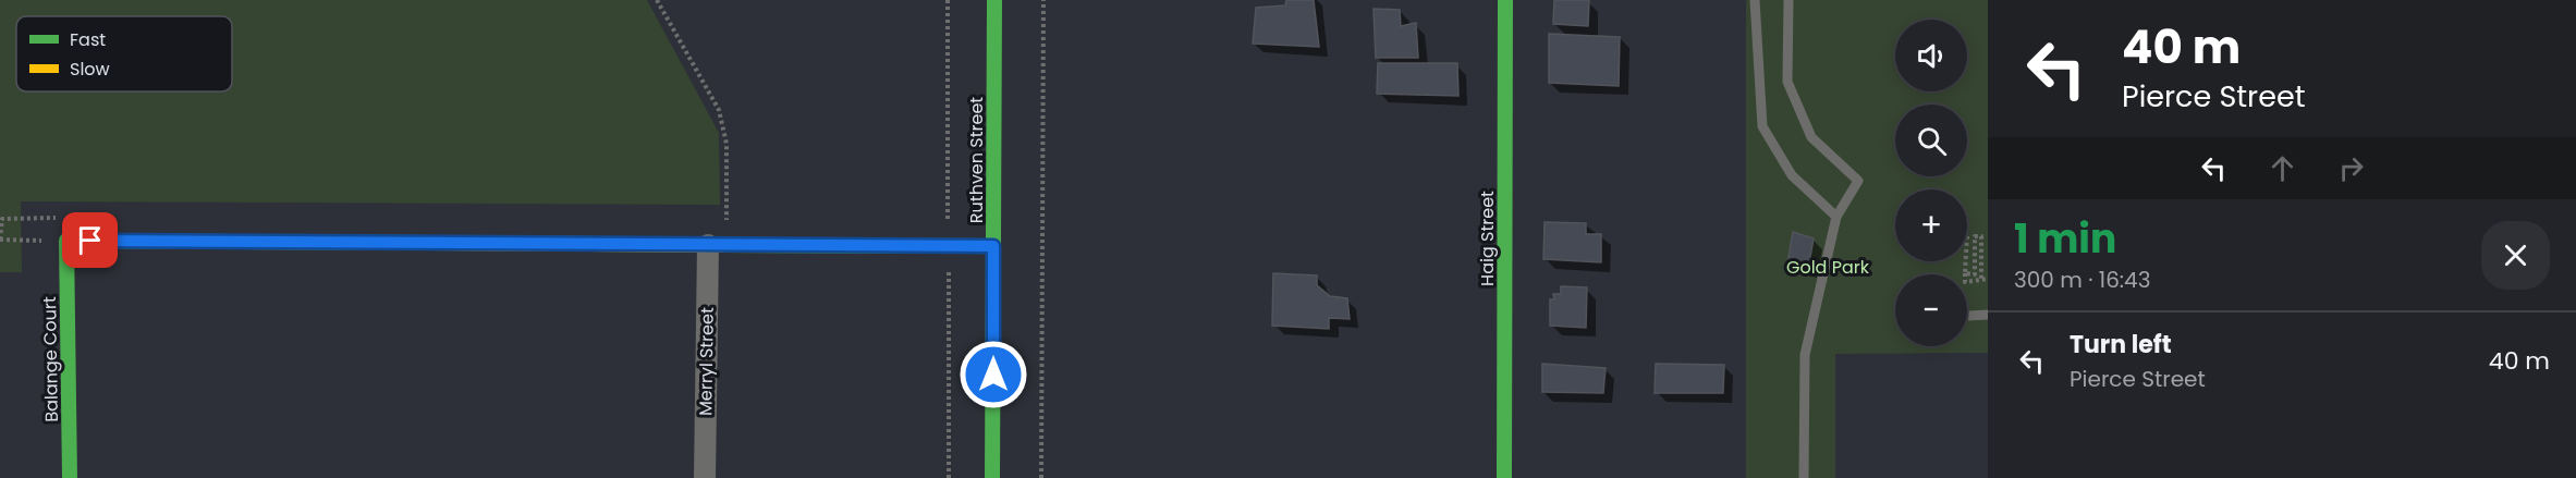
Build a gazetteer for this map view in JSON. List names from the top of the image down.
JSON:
{
  "streets": {
    "main road": ["Ruthven Street", "Haig Street", "Balange Court"],
    "street": ["Merryl Street"]
  },
  "parks": ["Gold Park"],
  "legend": ["Fast", "Slow"],
  "page": {
    "turn": ["40 m", "Pierce Street"],
    "map_buttons": ["+", "−"],
    "heading": ["1 min", "300 m · 16:43"],
    "list": [
      {
        "name": "Turn left",
        "note": "Pierce Street",
        "value": "40 m"
      }
    ]
  }
}
